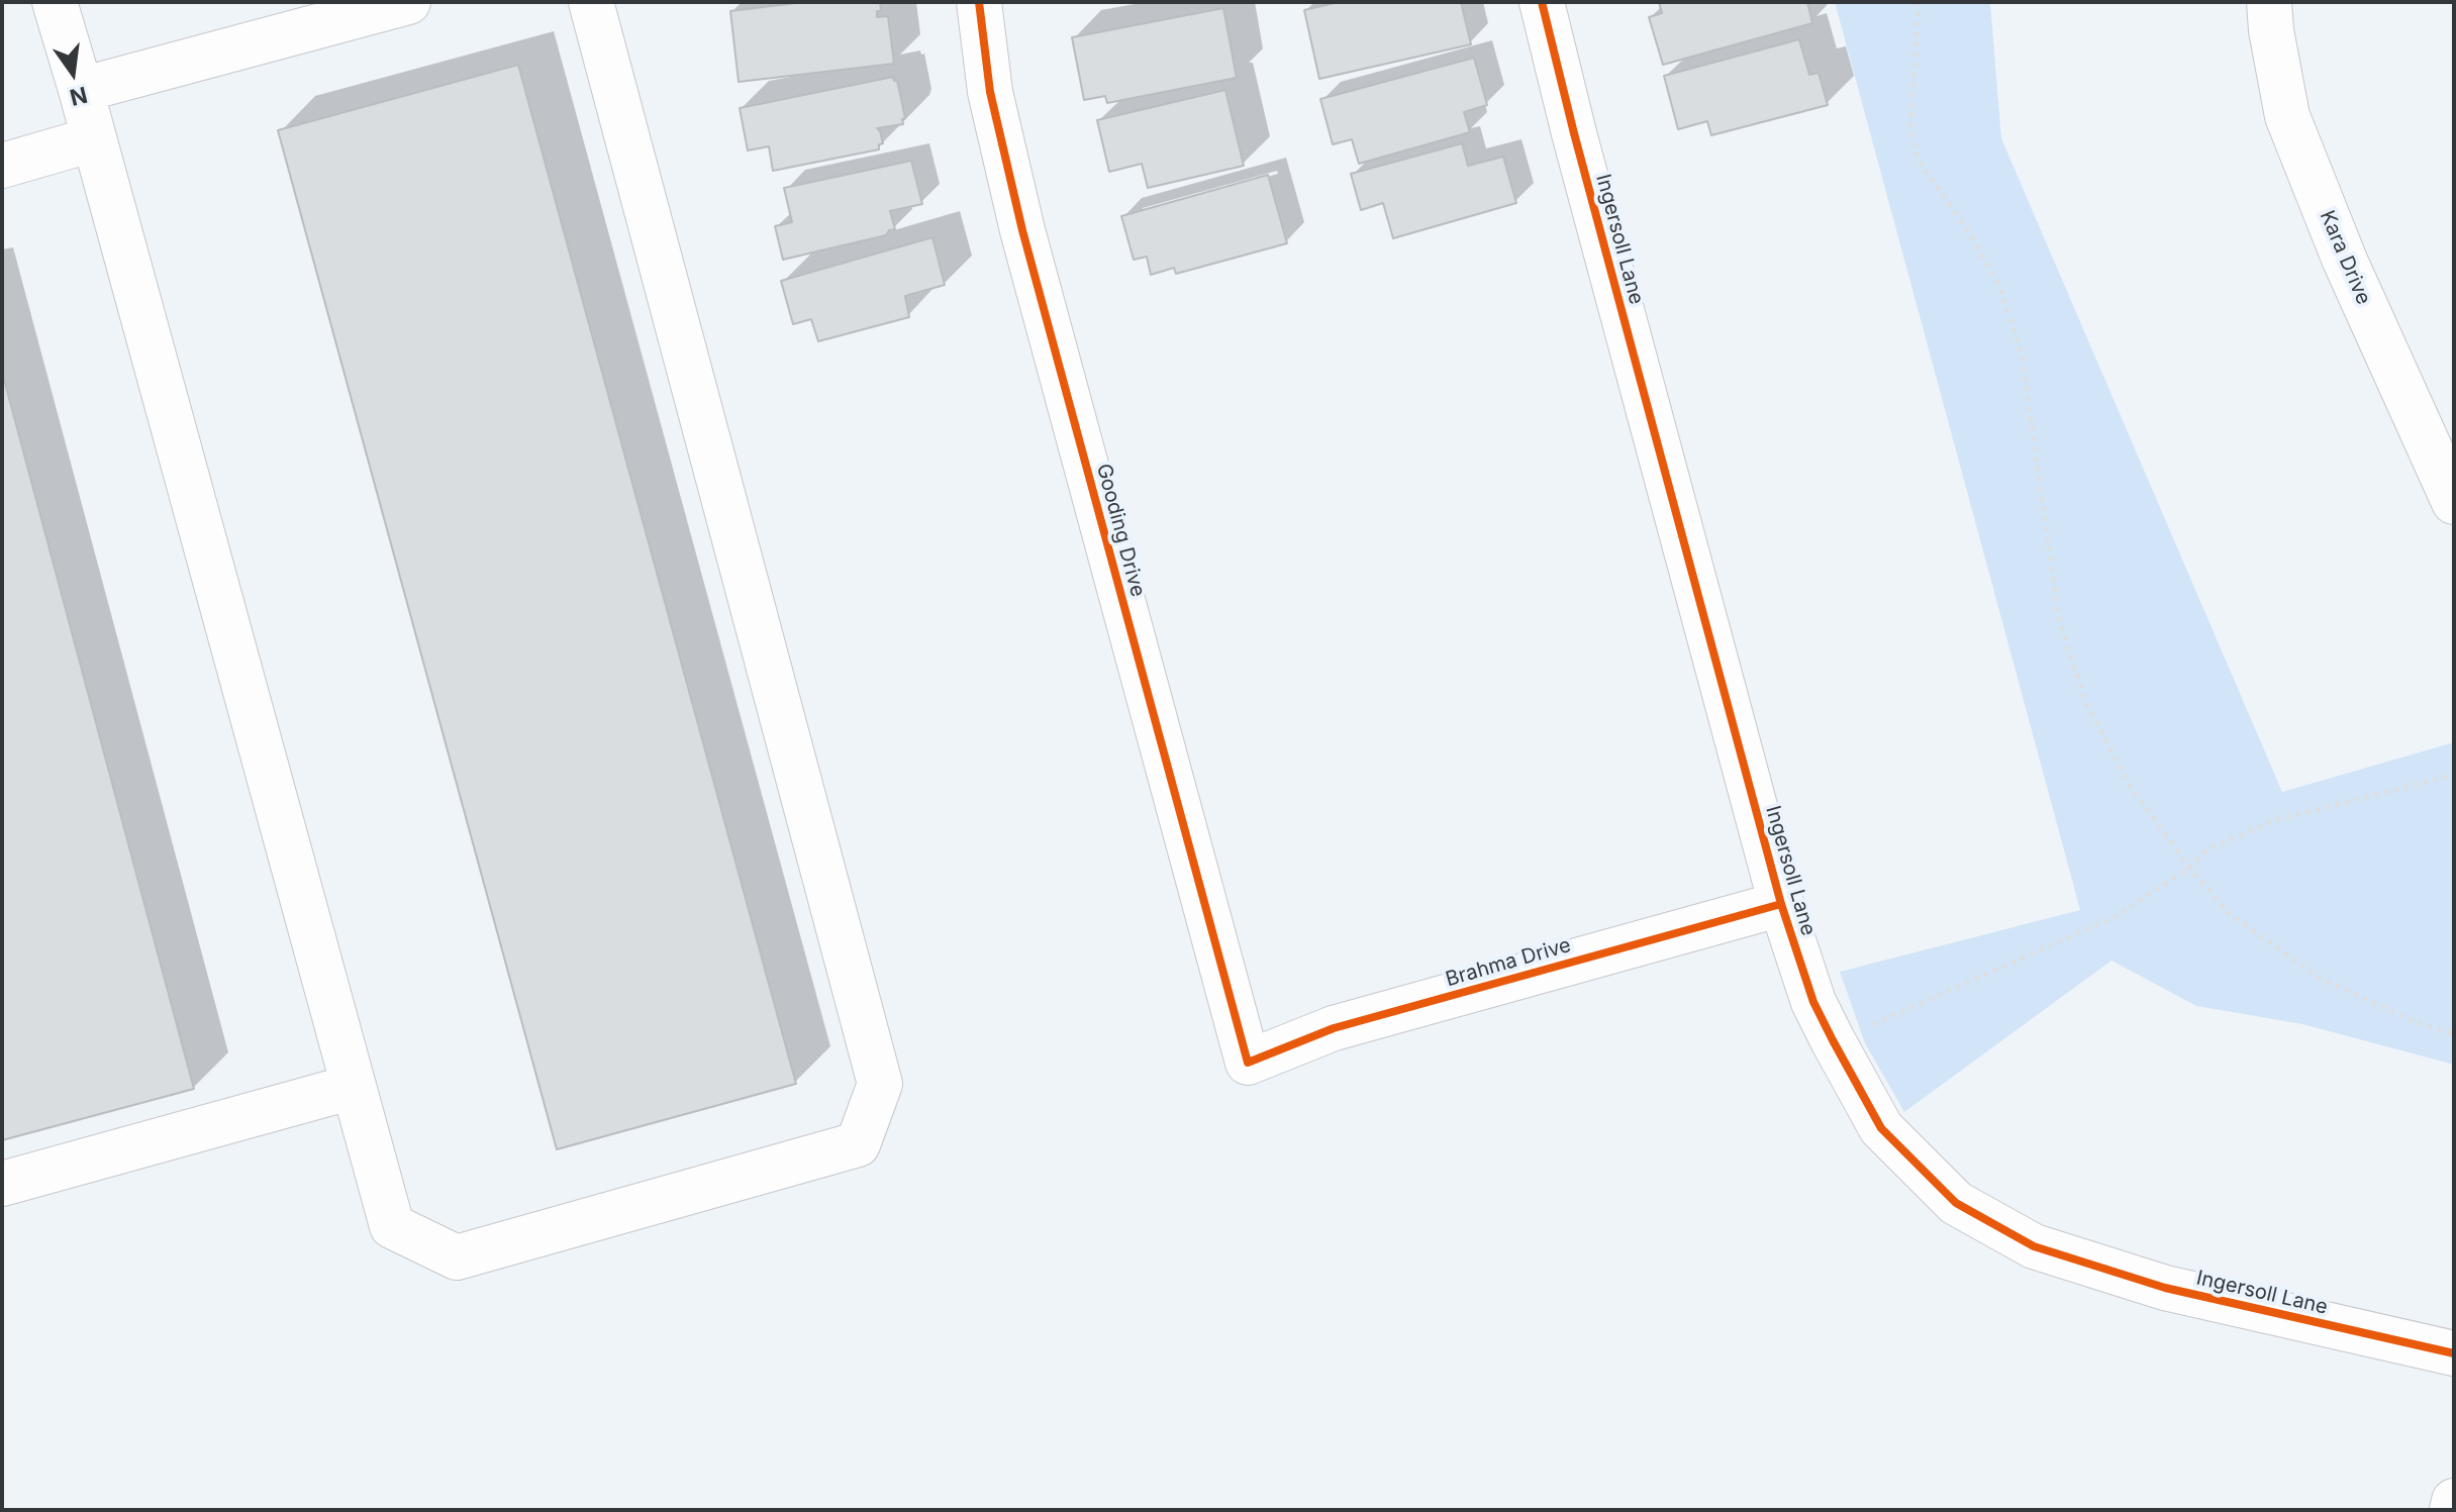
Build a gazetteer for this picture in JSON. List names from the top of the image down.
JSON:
{
  "streets": {
    "street": [
      "Ingersoll Lane",
      "Kara Drive",
      "Gooding Drive",
      "Brahma Drive"
    ]
  },
  "crossings": [
    ["Ingersoll Lane", "Brahma Drive"],
    ["Gooding Drive", "Brahma Drive"]
  ],
  "north": "bottom"
}
